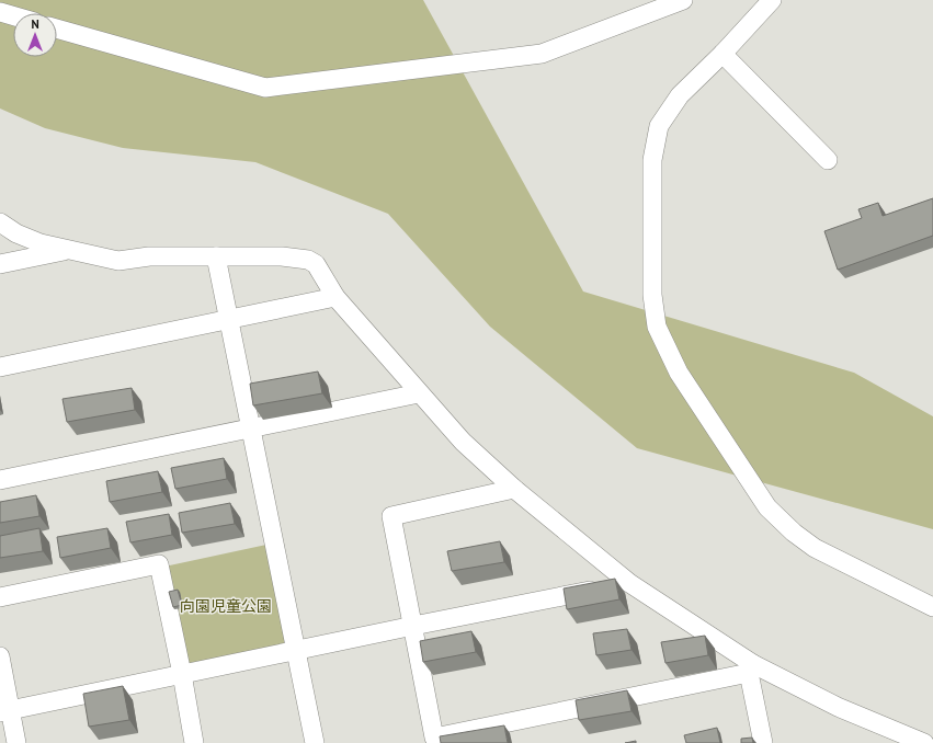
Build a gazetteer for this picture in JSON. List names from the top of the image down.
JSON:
{
  "parks": ["向園児童公園"],
  "north": "top"
}
